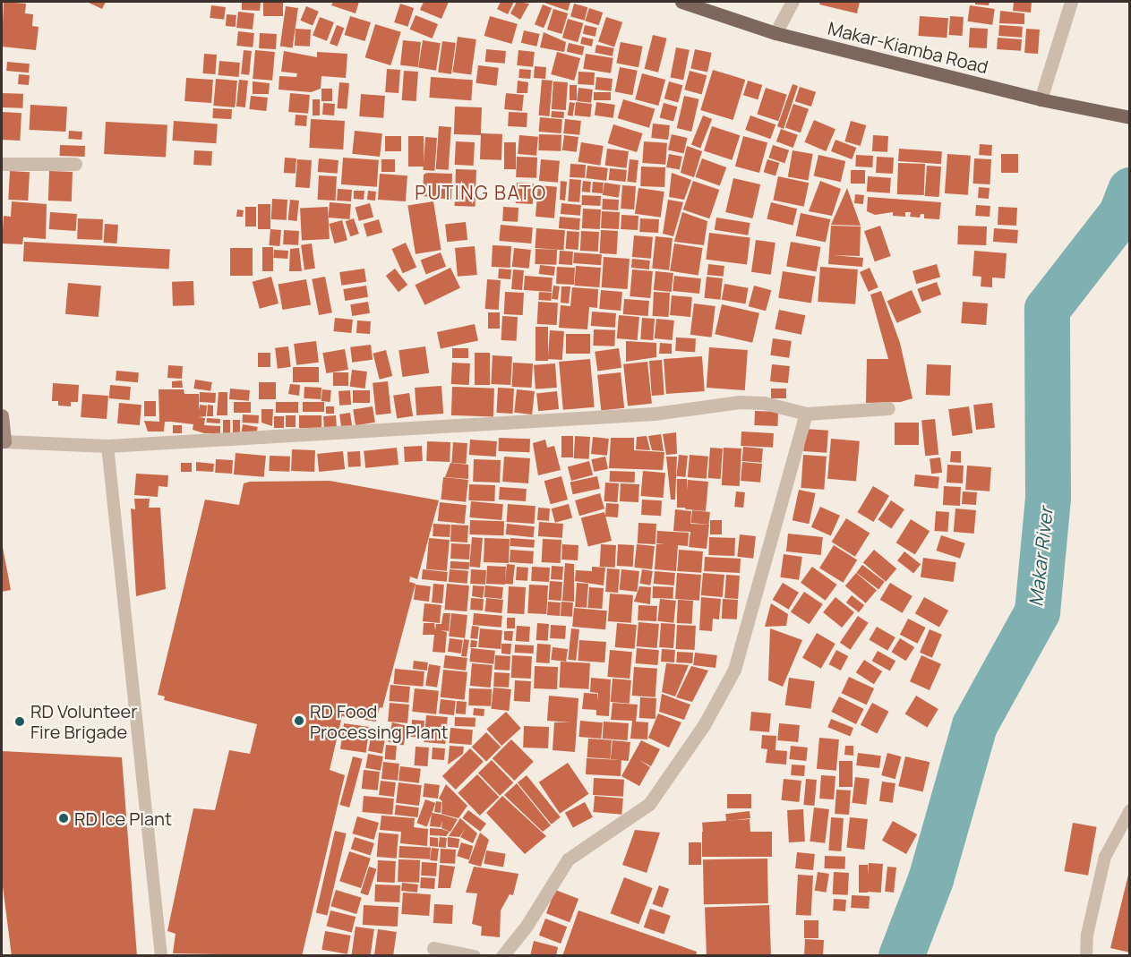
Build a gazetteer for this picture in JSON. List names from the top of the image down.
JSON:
{
  "streets": {
    "main road": ["Makar-Kiamba Road"]
  },
  "districts": ["PUTING BATO"],
  "water": ["Makar River"],
  "places": ["RD Food Processing Plant", "RD Volunteer Fire Brigade", "RD Ice Plant"]
}
